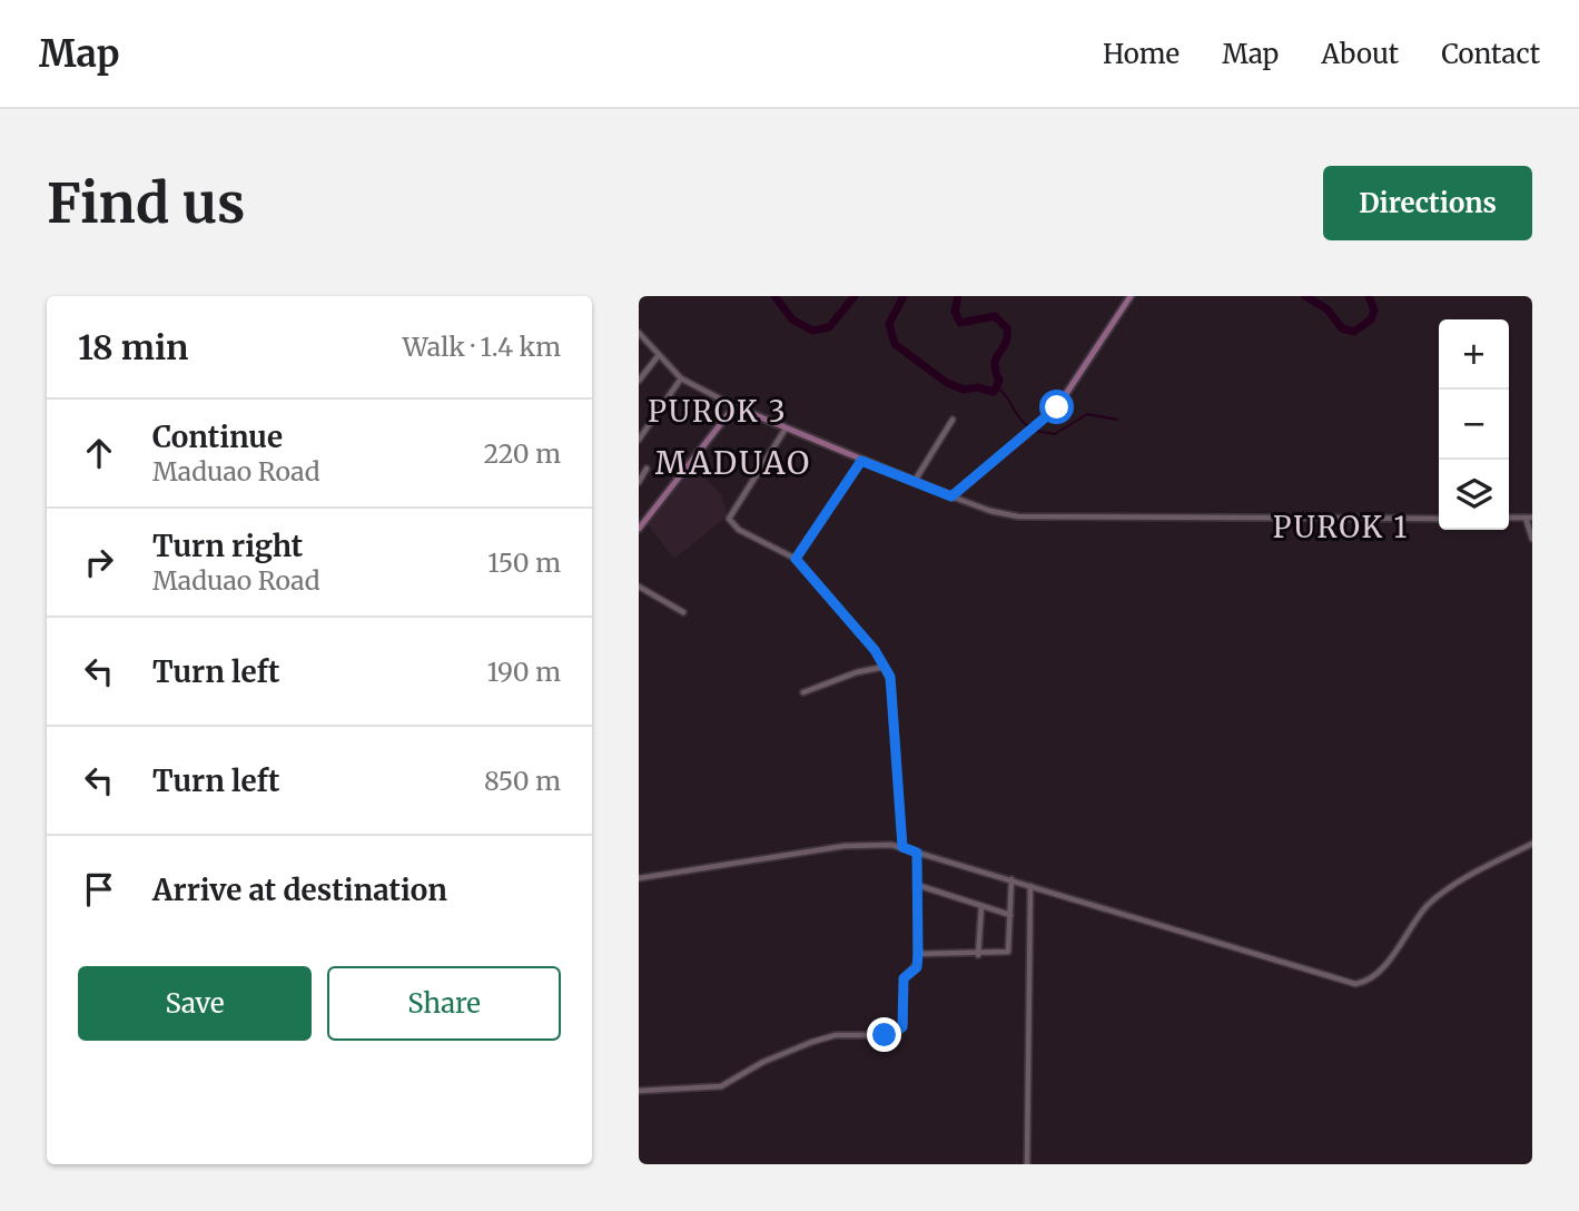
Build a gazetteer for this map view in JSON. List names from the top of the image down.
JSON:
{
  "districts": ["PUROK 3", "MADUAO", "PUROK 1"],
  "page": {
    "header": "Map",
    "nav": [
      "Home",
      "Map",
      "About",
      "Contact"
    ],
    "buttons": [
      "Directions",
      ["Save", "Share"]
    ],
    "title": "Find us",
    "heading": ["18 min", "Walk · 1.4 km"],
    "map_buttons": ["+", "−"],
    "list": [
      ["Continue", "Maduao Road", "220 m"],
      ["Turn right", "Maduao Road", "150 m"],
      ["Turn left", "190 m"],
      ["Turn left", "850 m"],
      "Arrive at destination"
    ]
  }
}
